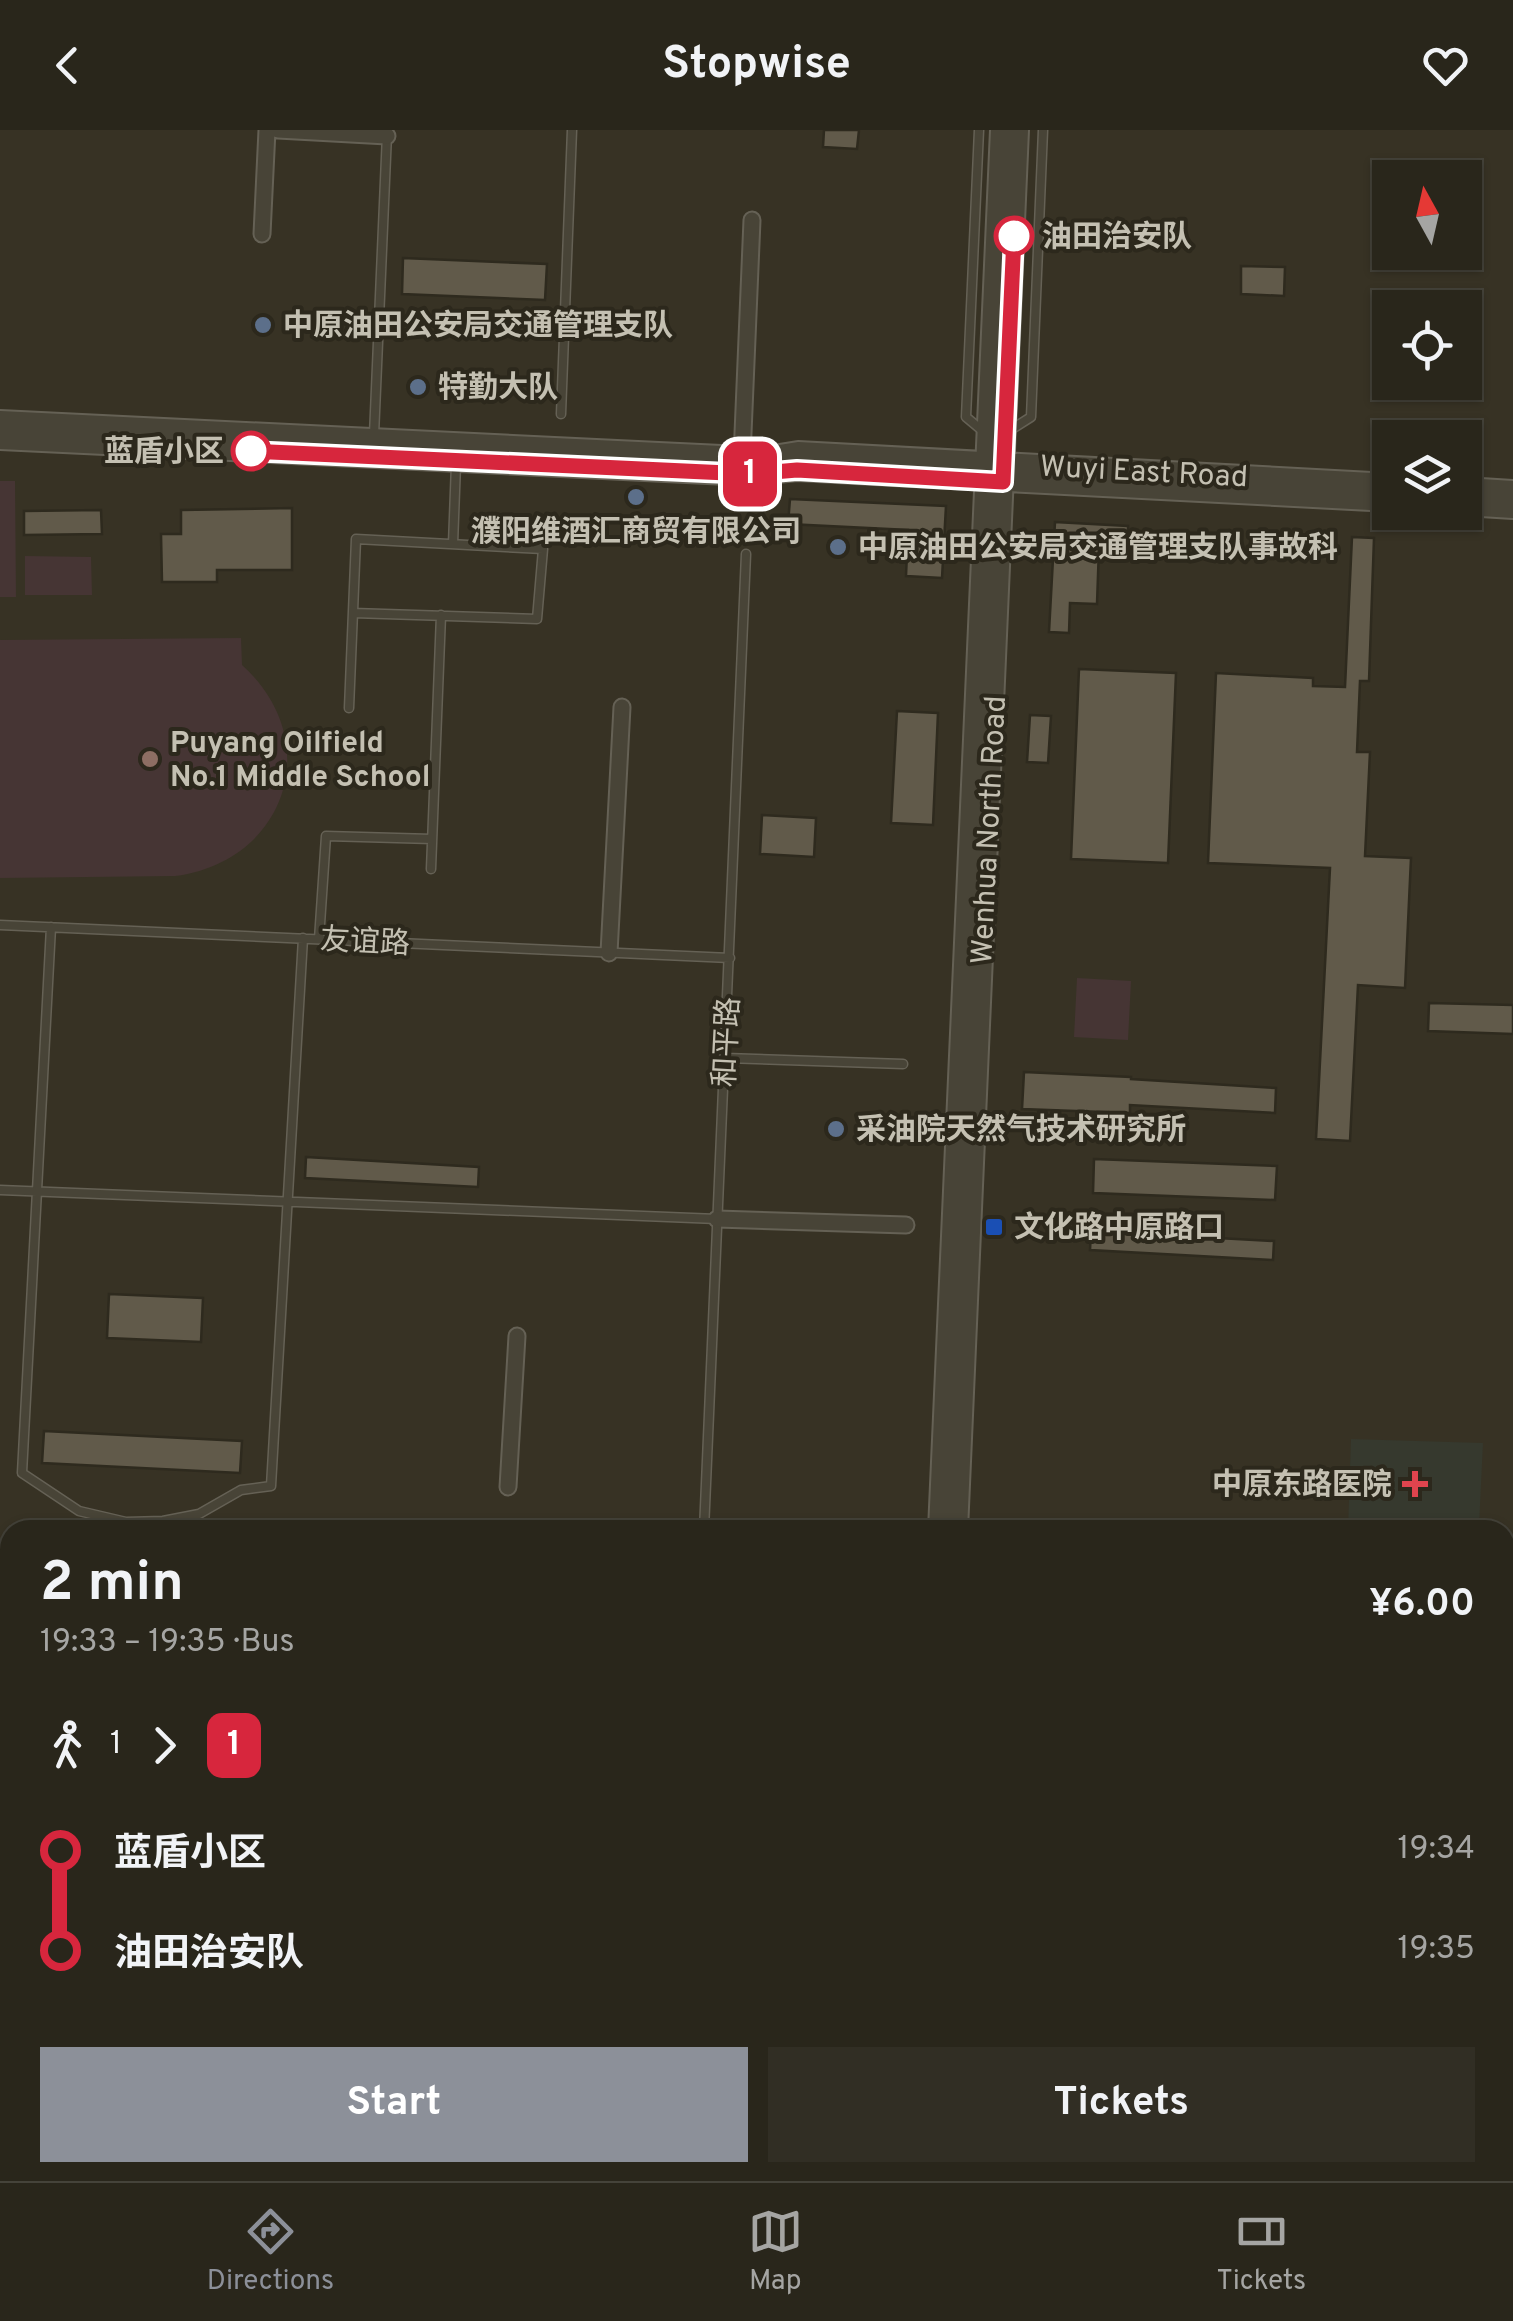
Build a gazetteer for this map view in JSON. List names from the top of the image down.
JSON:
{
  "streets": {
    "street": ["Wuyi East Road", "Wenhua North Road"],
    "lane": ["友谊路", "和平路"]
  },
  "crossings": [
    ["Wuyi East Road", "Wenhua North Road"],
    ["友谊路", "和平路"]
  ],
  "places": {
    "other": [
      "油田治安队",
      "中原油田公安局交通管理支队",
      "特勤大队",
      "蓝盾小区",
      "濮阳维酒汇商贸有限公司",
      "中原油田公安局交通管理支队事故科",
      "Puyang Oilfield No.1 Middle School",
      "采油院天然气技术研究所"
    ],
    "transit": ["文化路中原路口"],
    "health": ["中原东路医院"]
  },
  "lines": ["bus line 1"],
  "north": "top",
  "page": {
    "header": "Stopwise",
    "on_map": "1",
    "heading": ["2 min", "19:33 – 19:35 · Bus", "¥6.00"],
    "legs": ["1", "1"],
    "list": [
      {
        "name": "蓝盾小区",
        "value": "19:34"
      },
      {
        "name": "油田治安队",
        "value": "19:35"
      }
    ],
    "buttons": ["Start", "Tickets"],
    "tabs": ["Directions", "Map", "Tickets"]
  }
}
